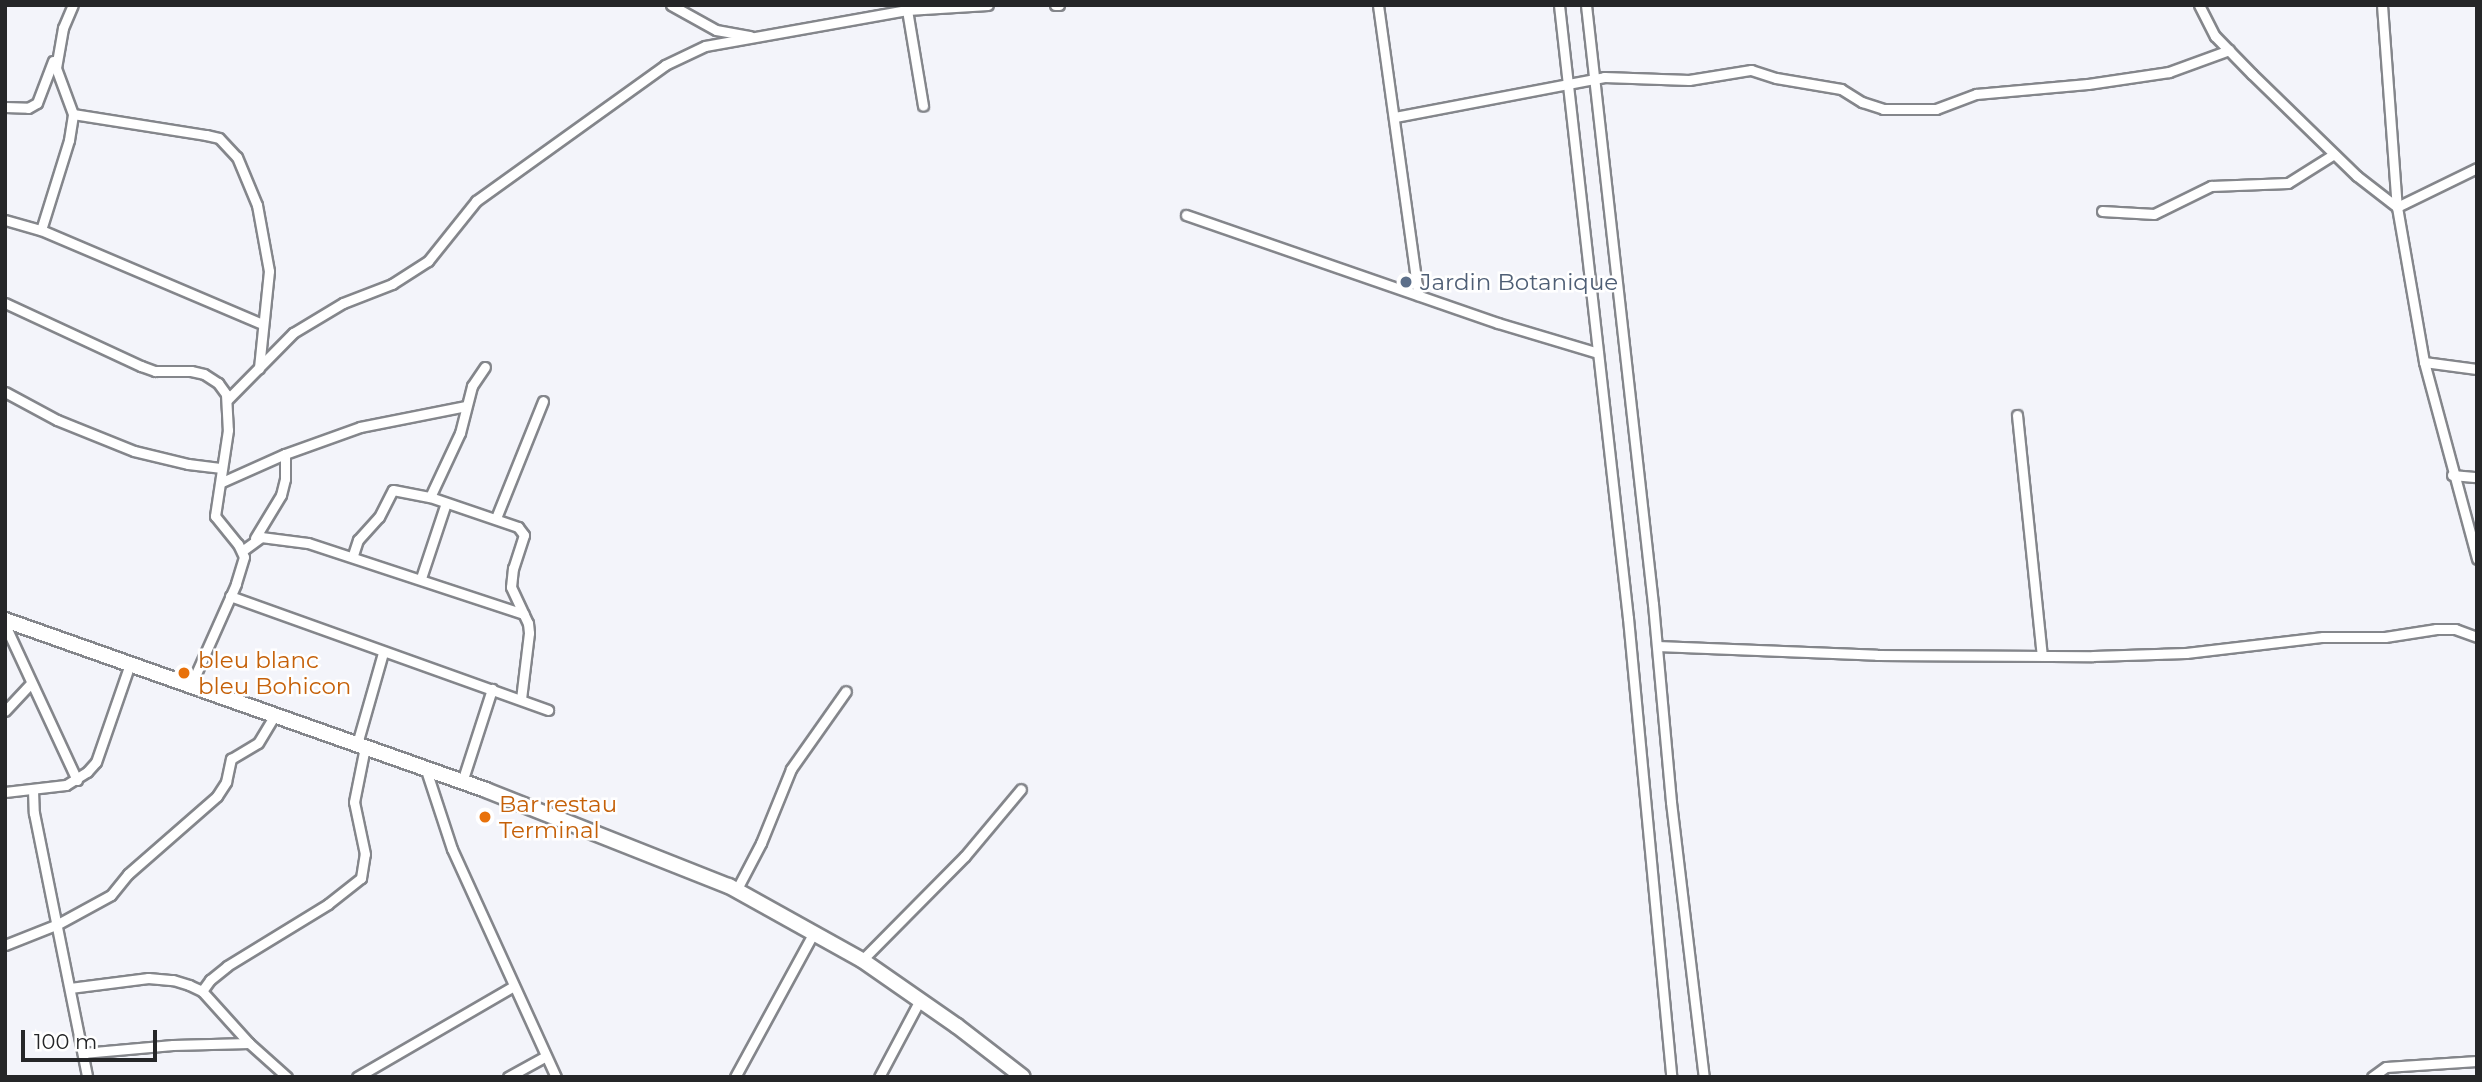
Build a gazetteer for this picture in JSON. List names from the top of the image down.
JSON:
{
  "places": ["Jardin Botanique", "bleu blanc bleu Bohicon", "Bar restau Terminal"],
  "scale_bar": "100 m"
}
